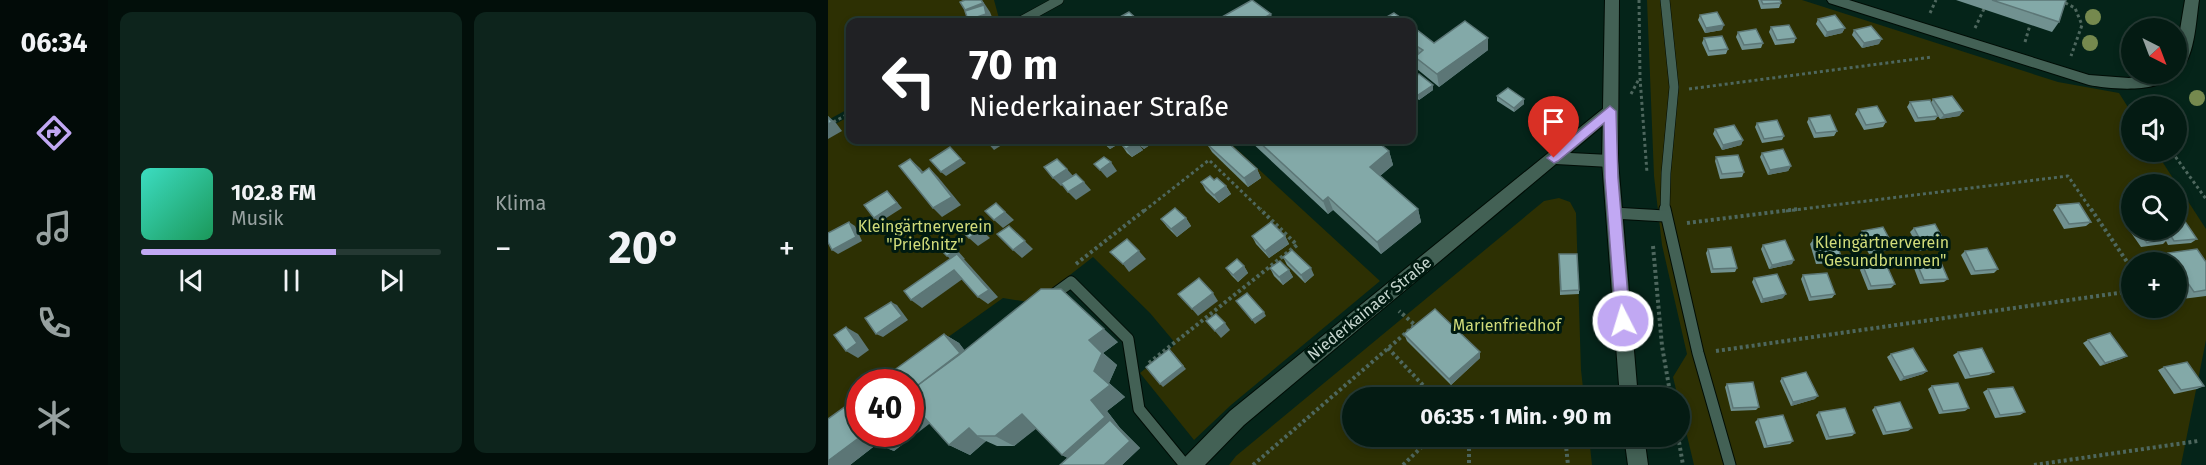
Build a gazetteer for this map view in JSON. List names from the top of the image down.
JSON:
{
  "streets": {
    "street": ["Niederkainaer Straße"]
  },
  "parks": ["Kleingärtnerverein \"Prießnitz\"", "Kleingärtnerverein \"Gesundbrunnen\"", "Marienfriedhof"],
  "north": "bottom right",
  "page": {
    "tabs": "06:34",
    "tile": "Klima",
    "map_buttons": "+",
    "turn": ["70 m", "Niederkainaer Straße"],
    "song": ["102.8 FM", "Musik"],
    "heat": ["−", "20°", "+"],
    "limit": "40",
    "trip": "06:35 · 1 Min. · 90 m"
  }
}
